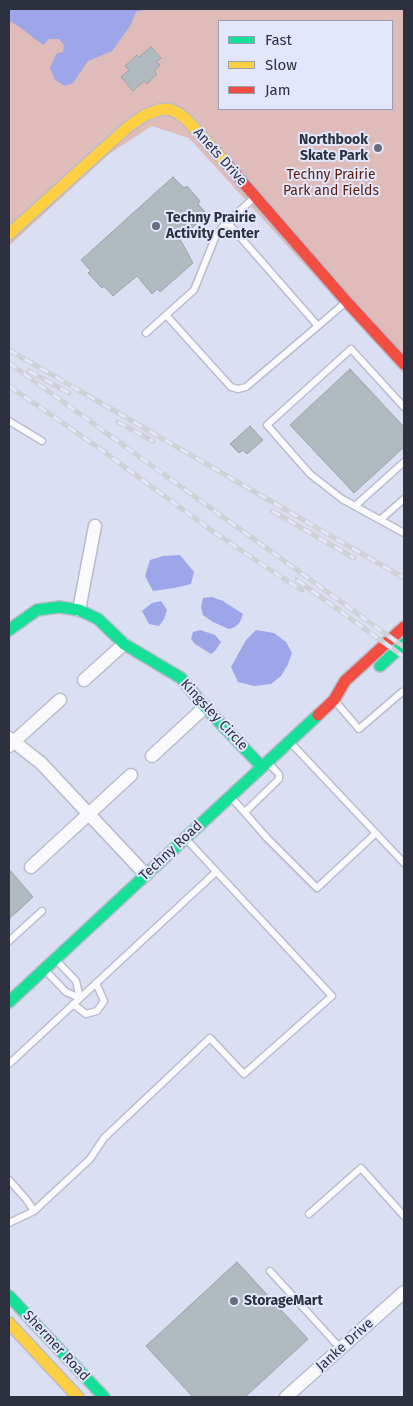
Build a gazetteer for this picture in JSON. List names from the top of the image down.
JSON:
{
  "streets": {
    "street": [
      "Anets Drive",
      "Kingsley Circle",
      "Techny Road",
      "Janke Drive",
      "Shermer Road"
    ]
  },
  "crossings": [
    ["Kingsley Circle", "Techny Road"]
  ],
  "parks": ["Techny Prairie Park and Fields"],
  "places": ["Northbook Skate Park", "Techny Prairie Activity Center", "StorageMart"],
  "legend": ["Fast", "Slow", "Jam"]
}
